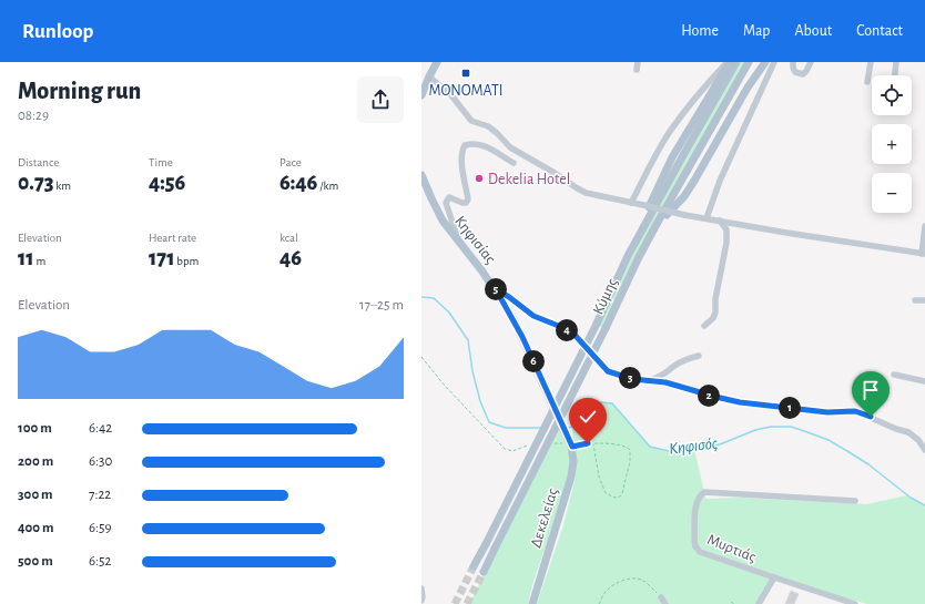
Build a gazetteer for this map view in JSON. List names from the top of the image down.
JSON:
{
  "streets": {
    "main road": ["Κηφισίας", "Κύμης", "Δεκελείας"],
    "street": ["Μυρτιάς"]
  },
  "crossings": [
    ["Κηφισίας", "Δεκελείας"]
  ],
  "water": ["Κηφισός"],
  "places": {
    "transit": ["ΜΟΝΟΜΑΤΙ"],
    "other": ["Dekelia Hotel"]
  },
  "page": {
    "header": "Runloop",
    "nav": [
      "Home",
      "Map",
      "About",
      "Contact"
    ],
    "heading": ["Morning run", "08:29"],
    "map_buttons": ["+", "−"],
    "stats": [
      ["Distance", "0.73 km"],
      ["Time", "4:56"],
      ["Pace", "6:46 /km"],
      ["Elevation", "11 m"],
      ["Heart rate", "171 bpm"],
      ["kcal", "46"]
    ],
    "pins": [
      "5",
      "4",
      "6",
      "3",
      "2",
      "1"
    ],
    "chart": ["Elevation", "17–25 m"],
    "list": [
      {
        "name": "100 m",
        "note": "6:42"
      },
      {
        "name": "200 m",
        "note": "6:30"
      },
      {
        "name": "300 m",
        "note": "7:22"
      },
      {
        "name": "400 m",
        "note": "6:59"
      },
      {
        "name": "500 m",
        "note": "6:52"
      }
    ]
  }
}
